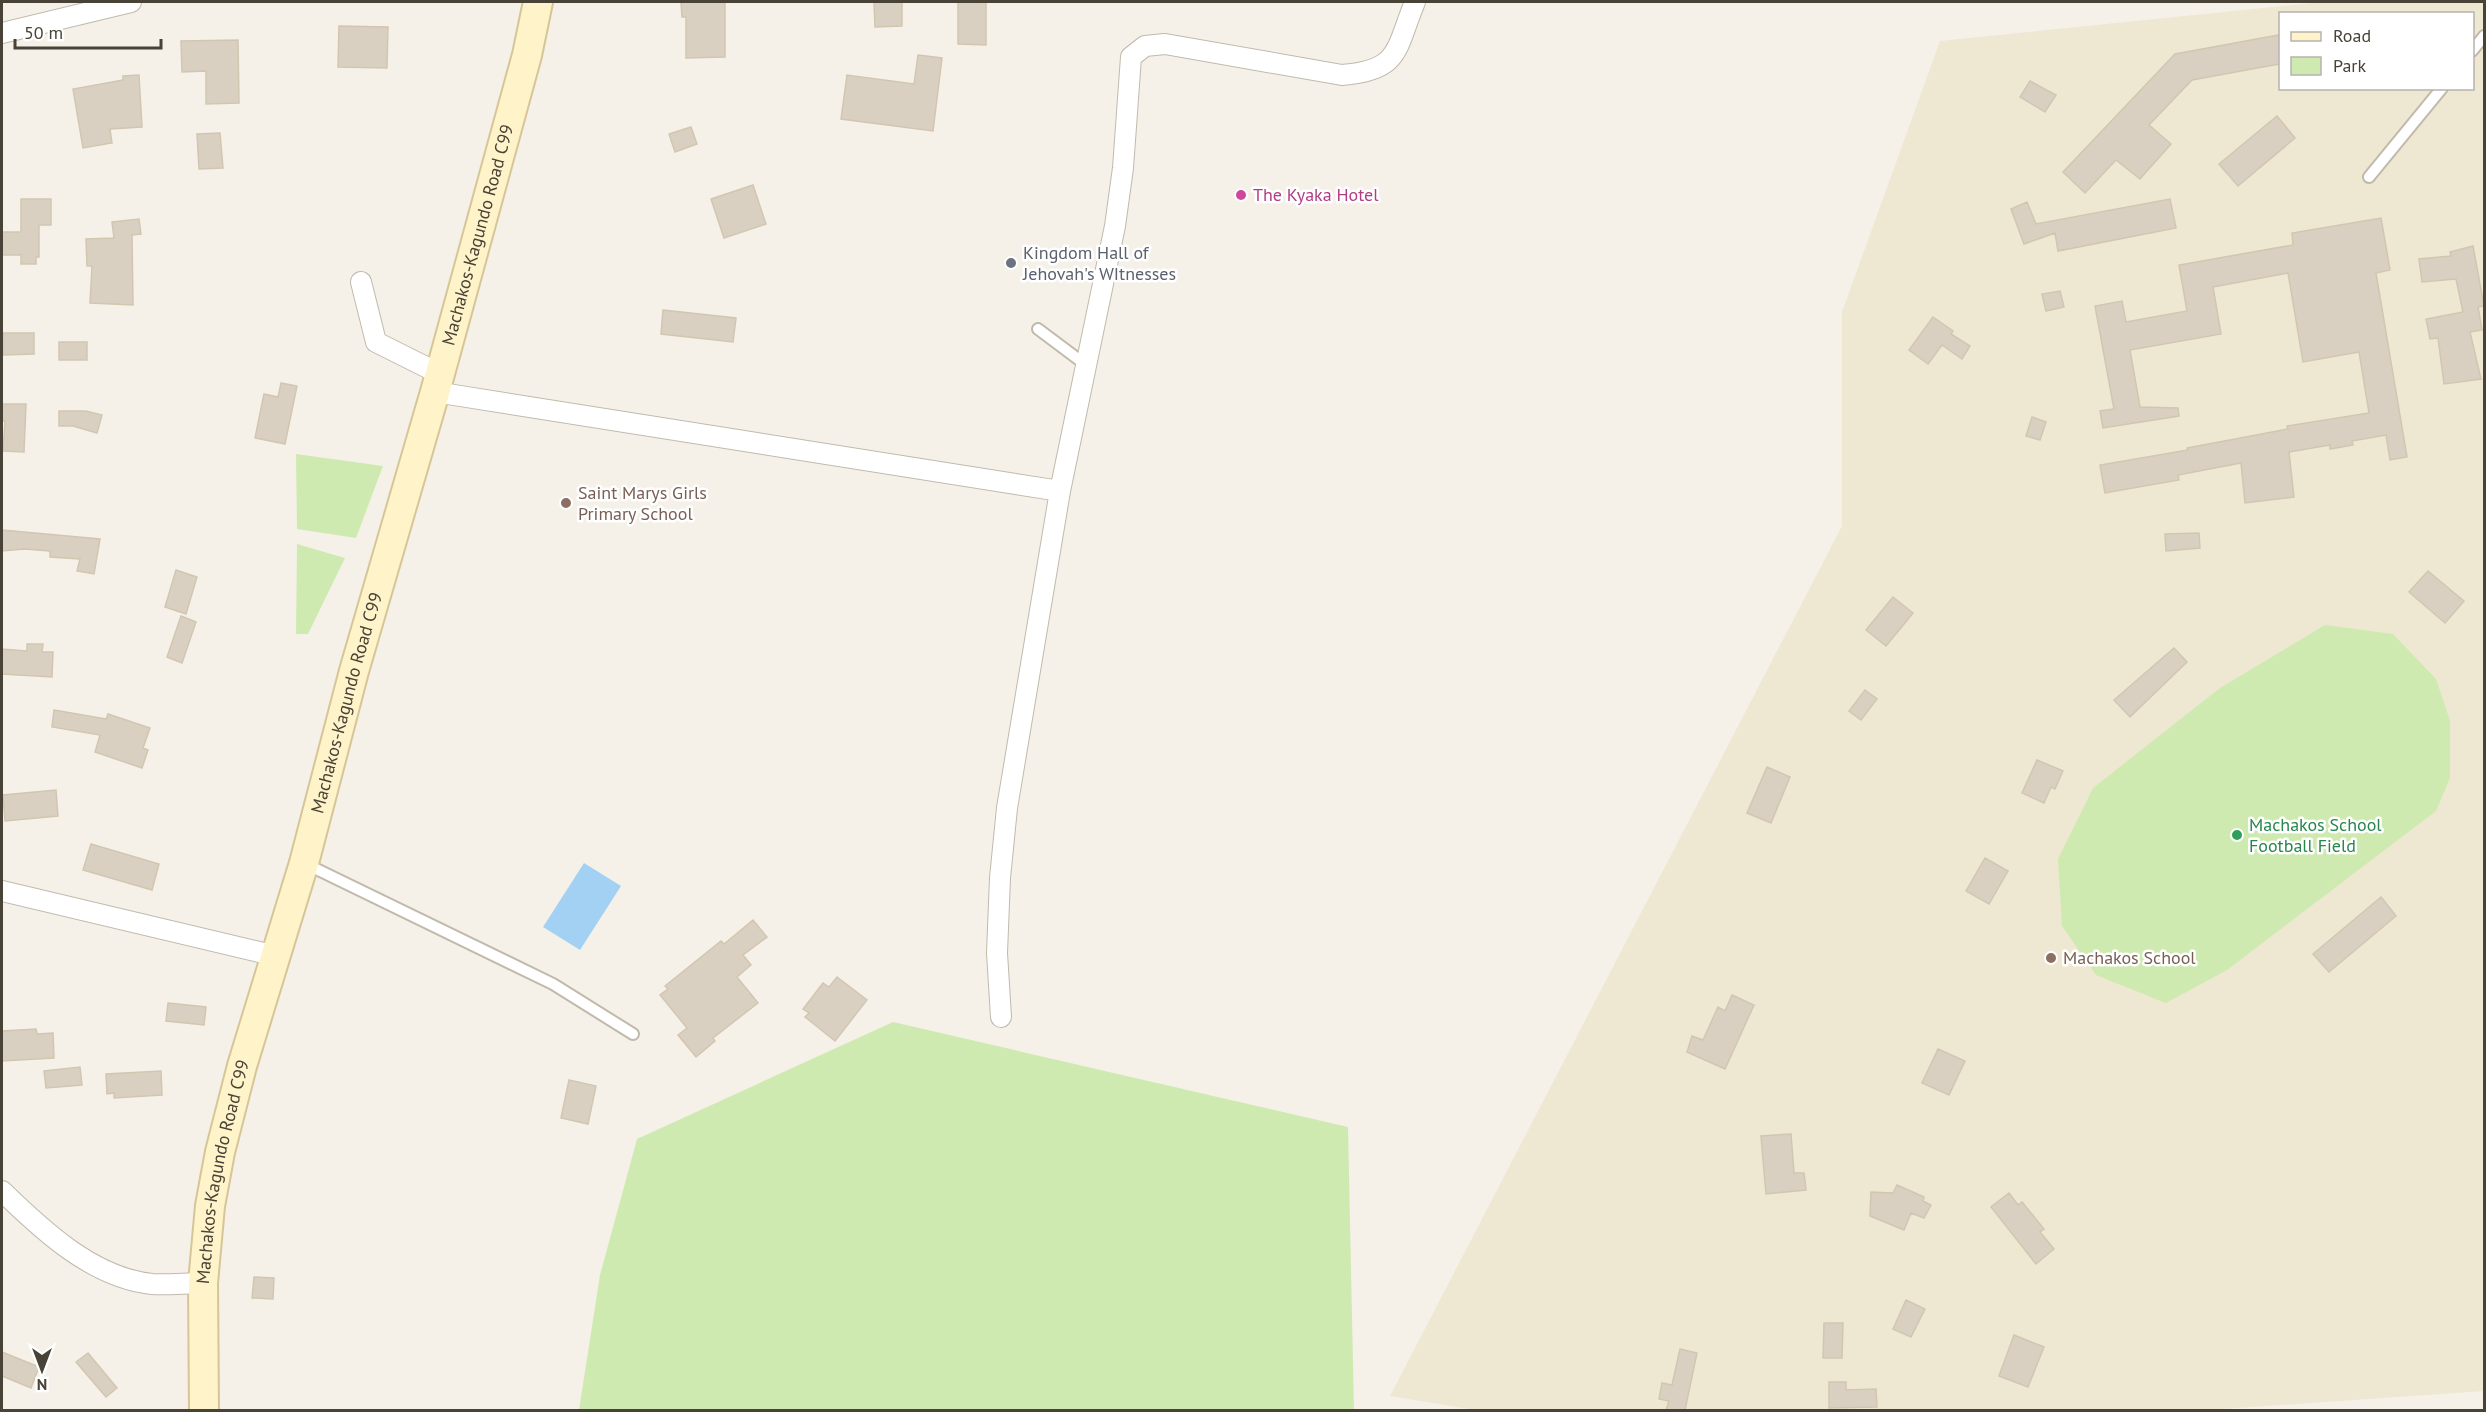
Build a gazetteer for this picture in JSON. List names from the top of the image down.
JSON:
{
  "streets": {
    "main road": ["Machakos-Kagundo Road C99"]
  },
  "places": [
    "The Kyaka Hotel",
    "Kingdom Hall of Jehovah's WItnesses",
    "Saint Marys Girls Primary School",
    "Machakos School Football Field",
    "Machakos School"
  ],
  "legend": ["Road", "Park"],
  "scale_bar": "50 m",
  "north": "bottom"
}
